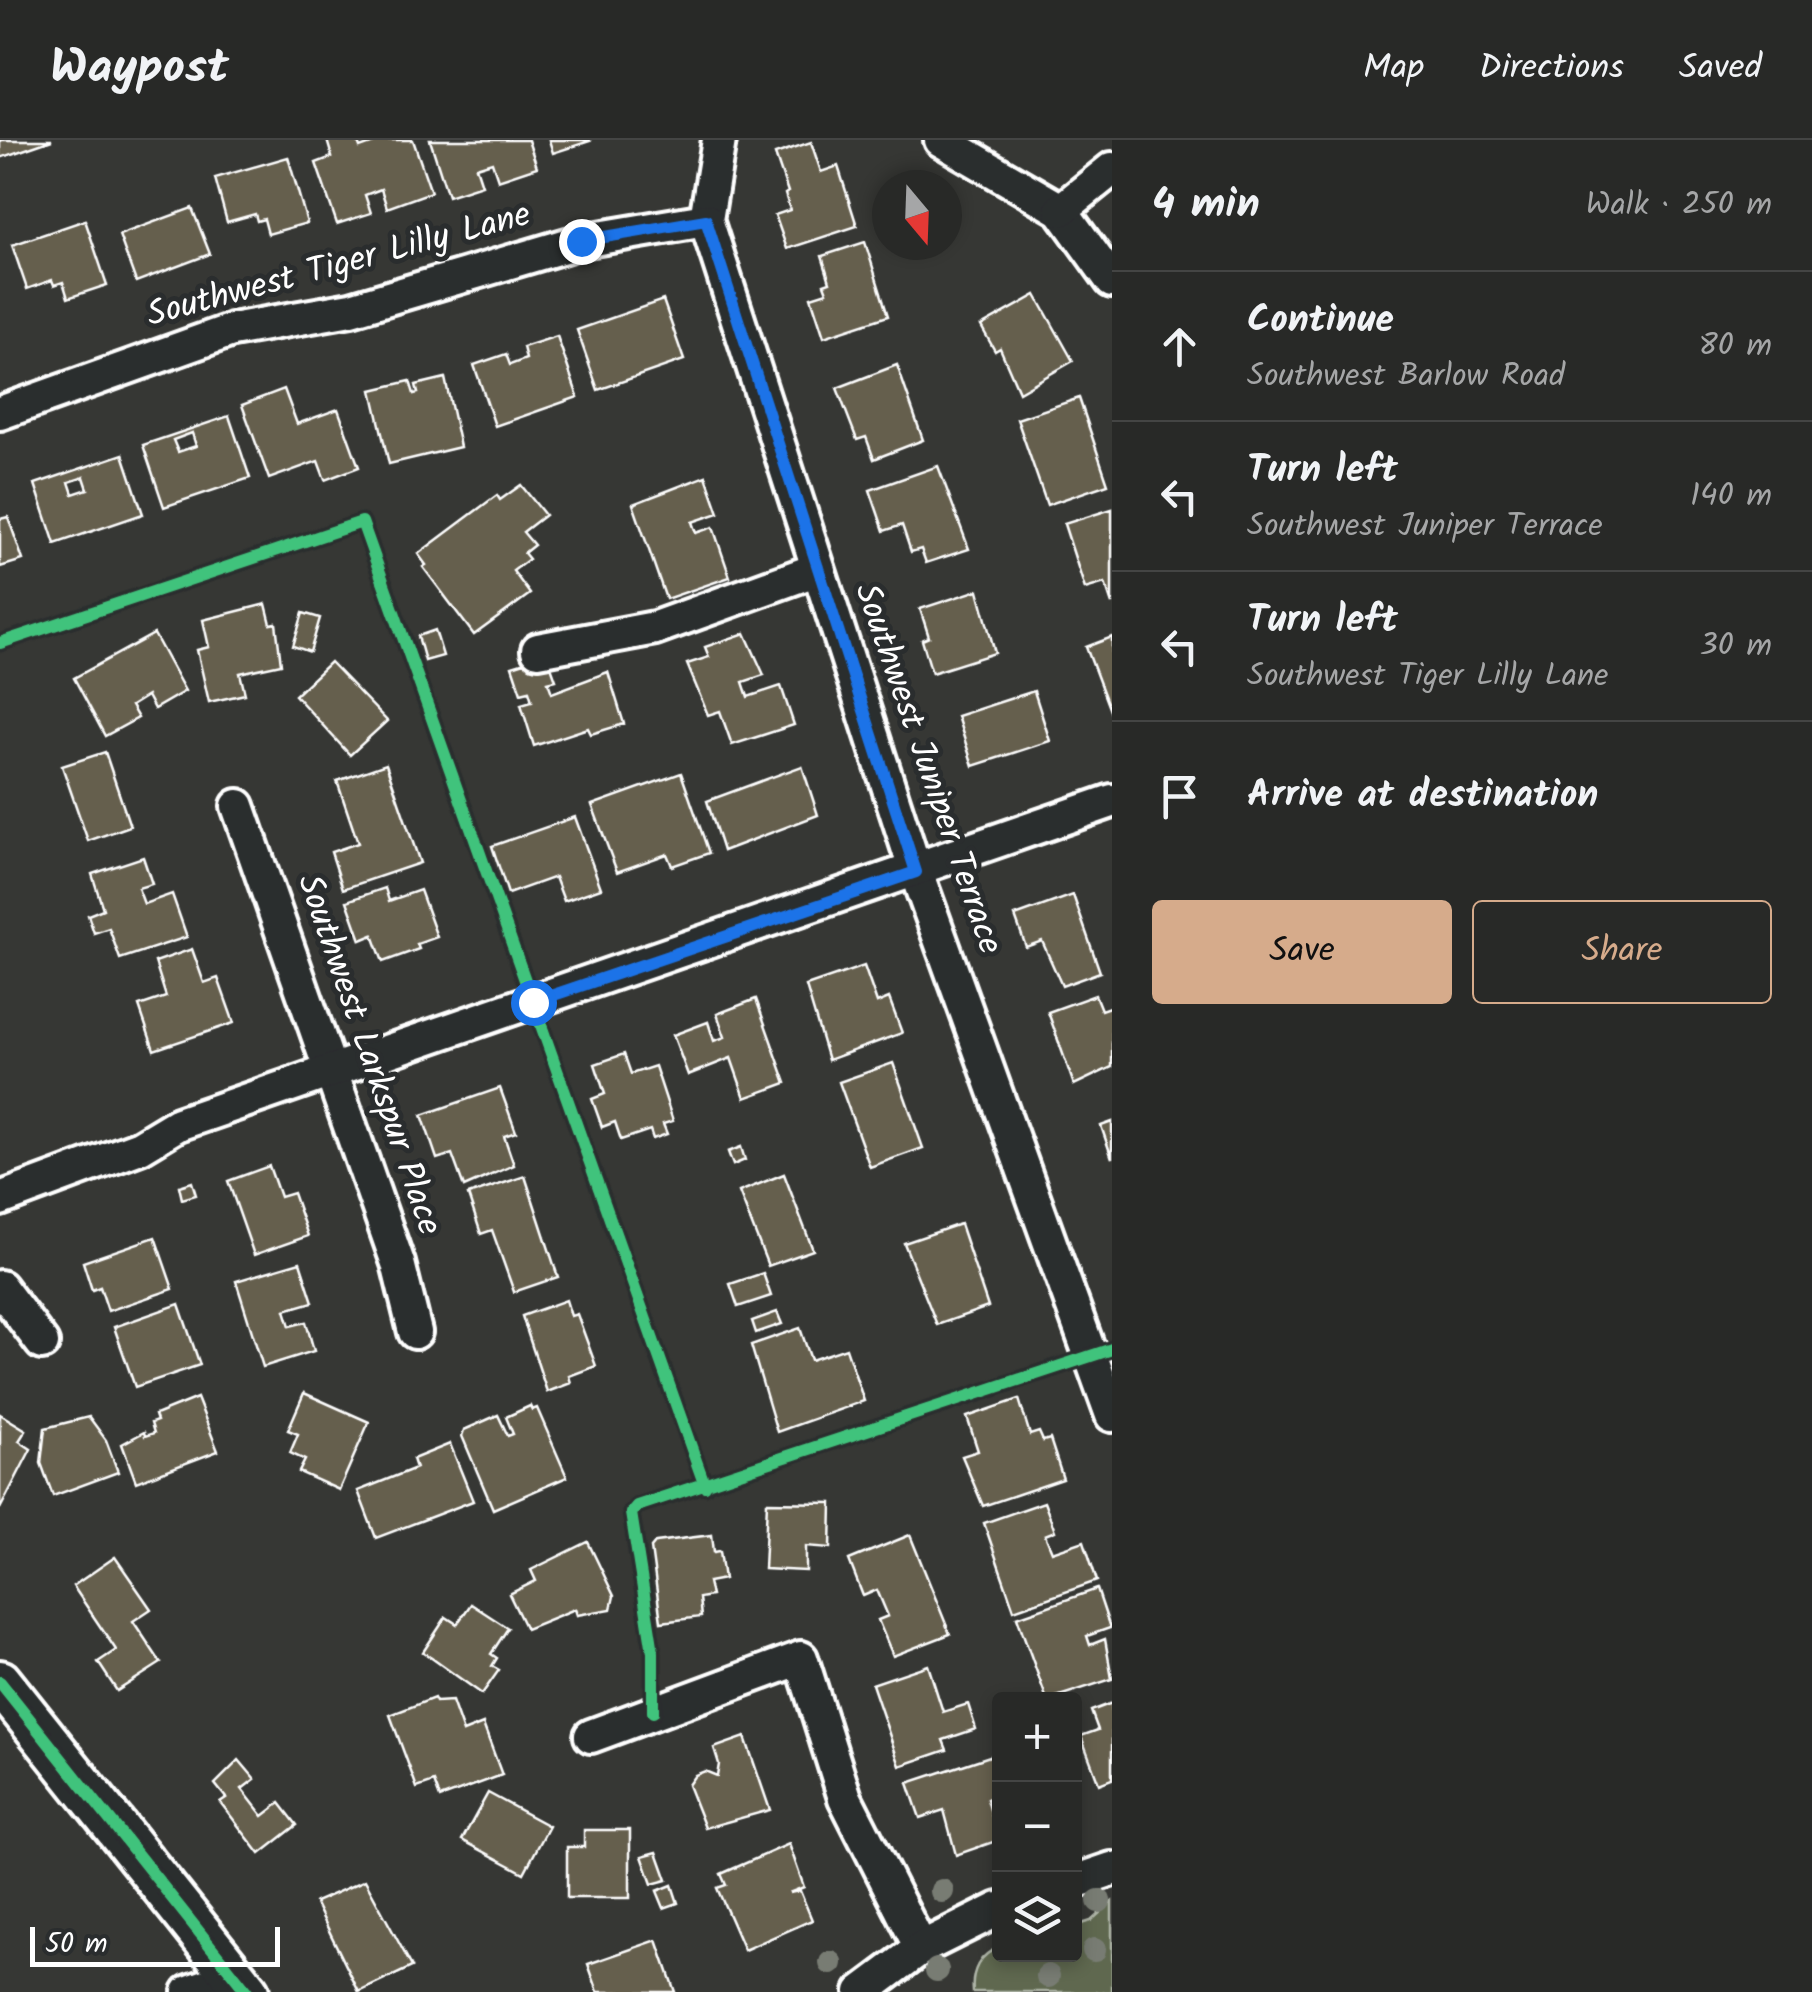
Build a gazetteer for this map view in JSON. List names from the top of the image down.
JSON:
{
  "streets": {
    "street": ["Southwest Tiger Lilly Lane", "Southwest Juniper Terrace", "Southwest Larkspur Place"]
  },
  "crossings": [
    ["Southwest Tiger Lilly Lane", "Southwest Juniper Terrace"]
  ],
  "scale_bar": "50 m",
  "north": "bottom",
  "page": {
    "header": "Waypost",
    "nav": ["Map", "Directions", "Saved"],
    "heading": ["4 min", "Walk · 250 m"],
    "list": [
      ["Continue", "Southwest Barlow Road", "80 m"],
      ["Turn left", "Southwest Juniper Terrace", "140 m"],
      ["Turn left", "Southwest Tiger Lilly Lane", "30 m"],
      "Arrive at destination"
    ],
    "buttons": ["Save", "Share"],
    "map_buttons": ["+", "−"],
    "scale": "50 m"
  }
}
